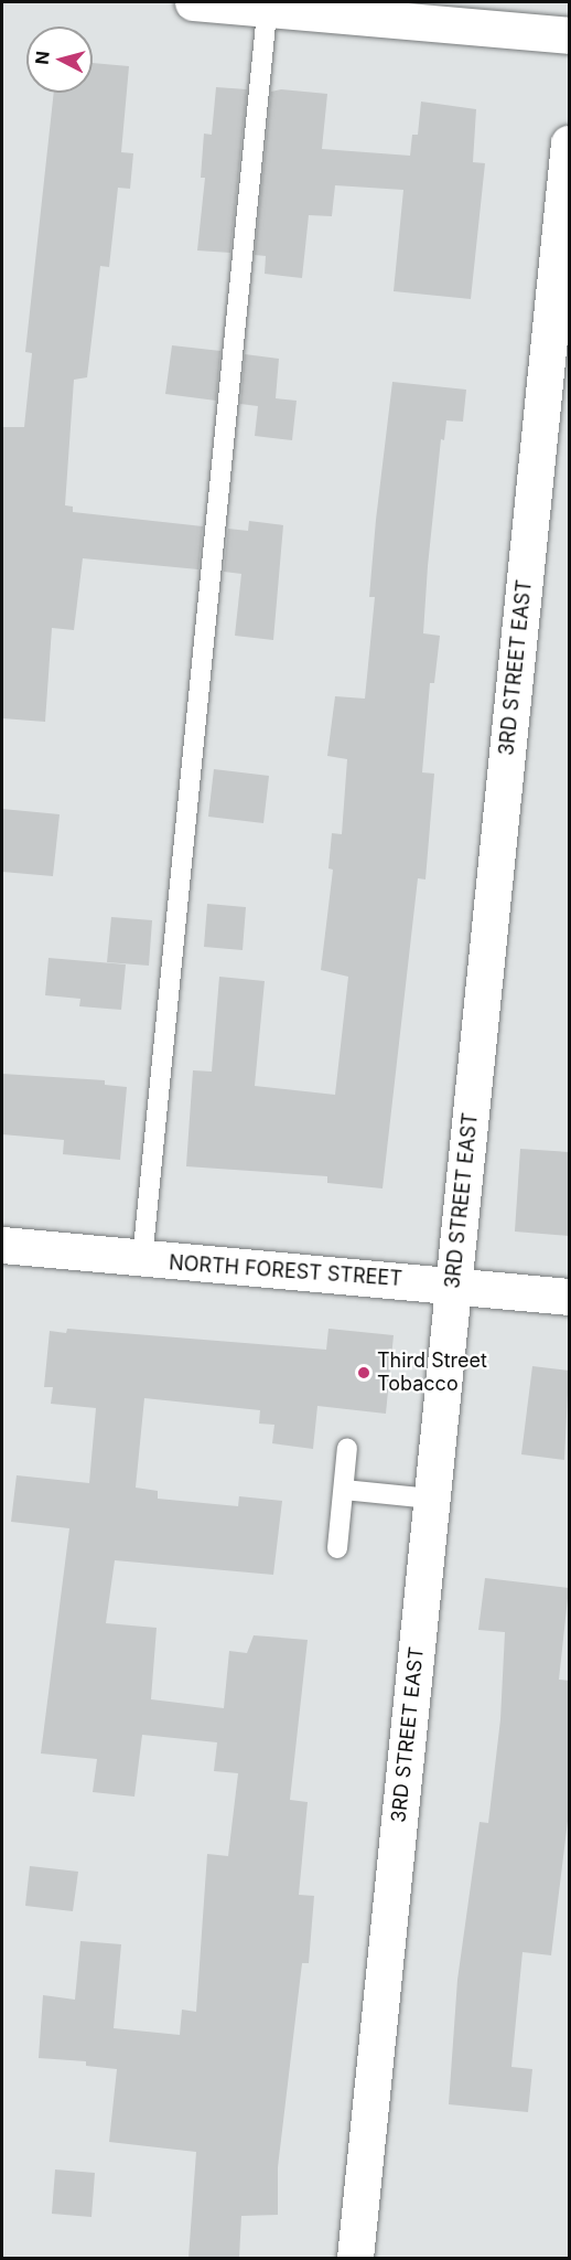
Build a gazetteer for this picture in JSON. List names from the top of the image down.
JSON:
{
  "streets": {
    "street": ["3RD STREET EAST", "NORTH FOREST STREET"]
  },
  "crossings": [
    ["3RD STREET EAST", "NORTH FOREST STREET"]
  ],
  "places": ["Third Street Tobacco"],
  "north": "left"
}
